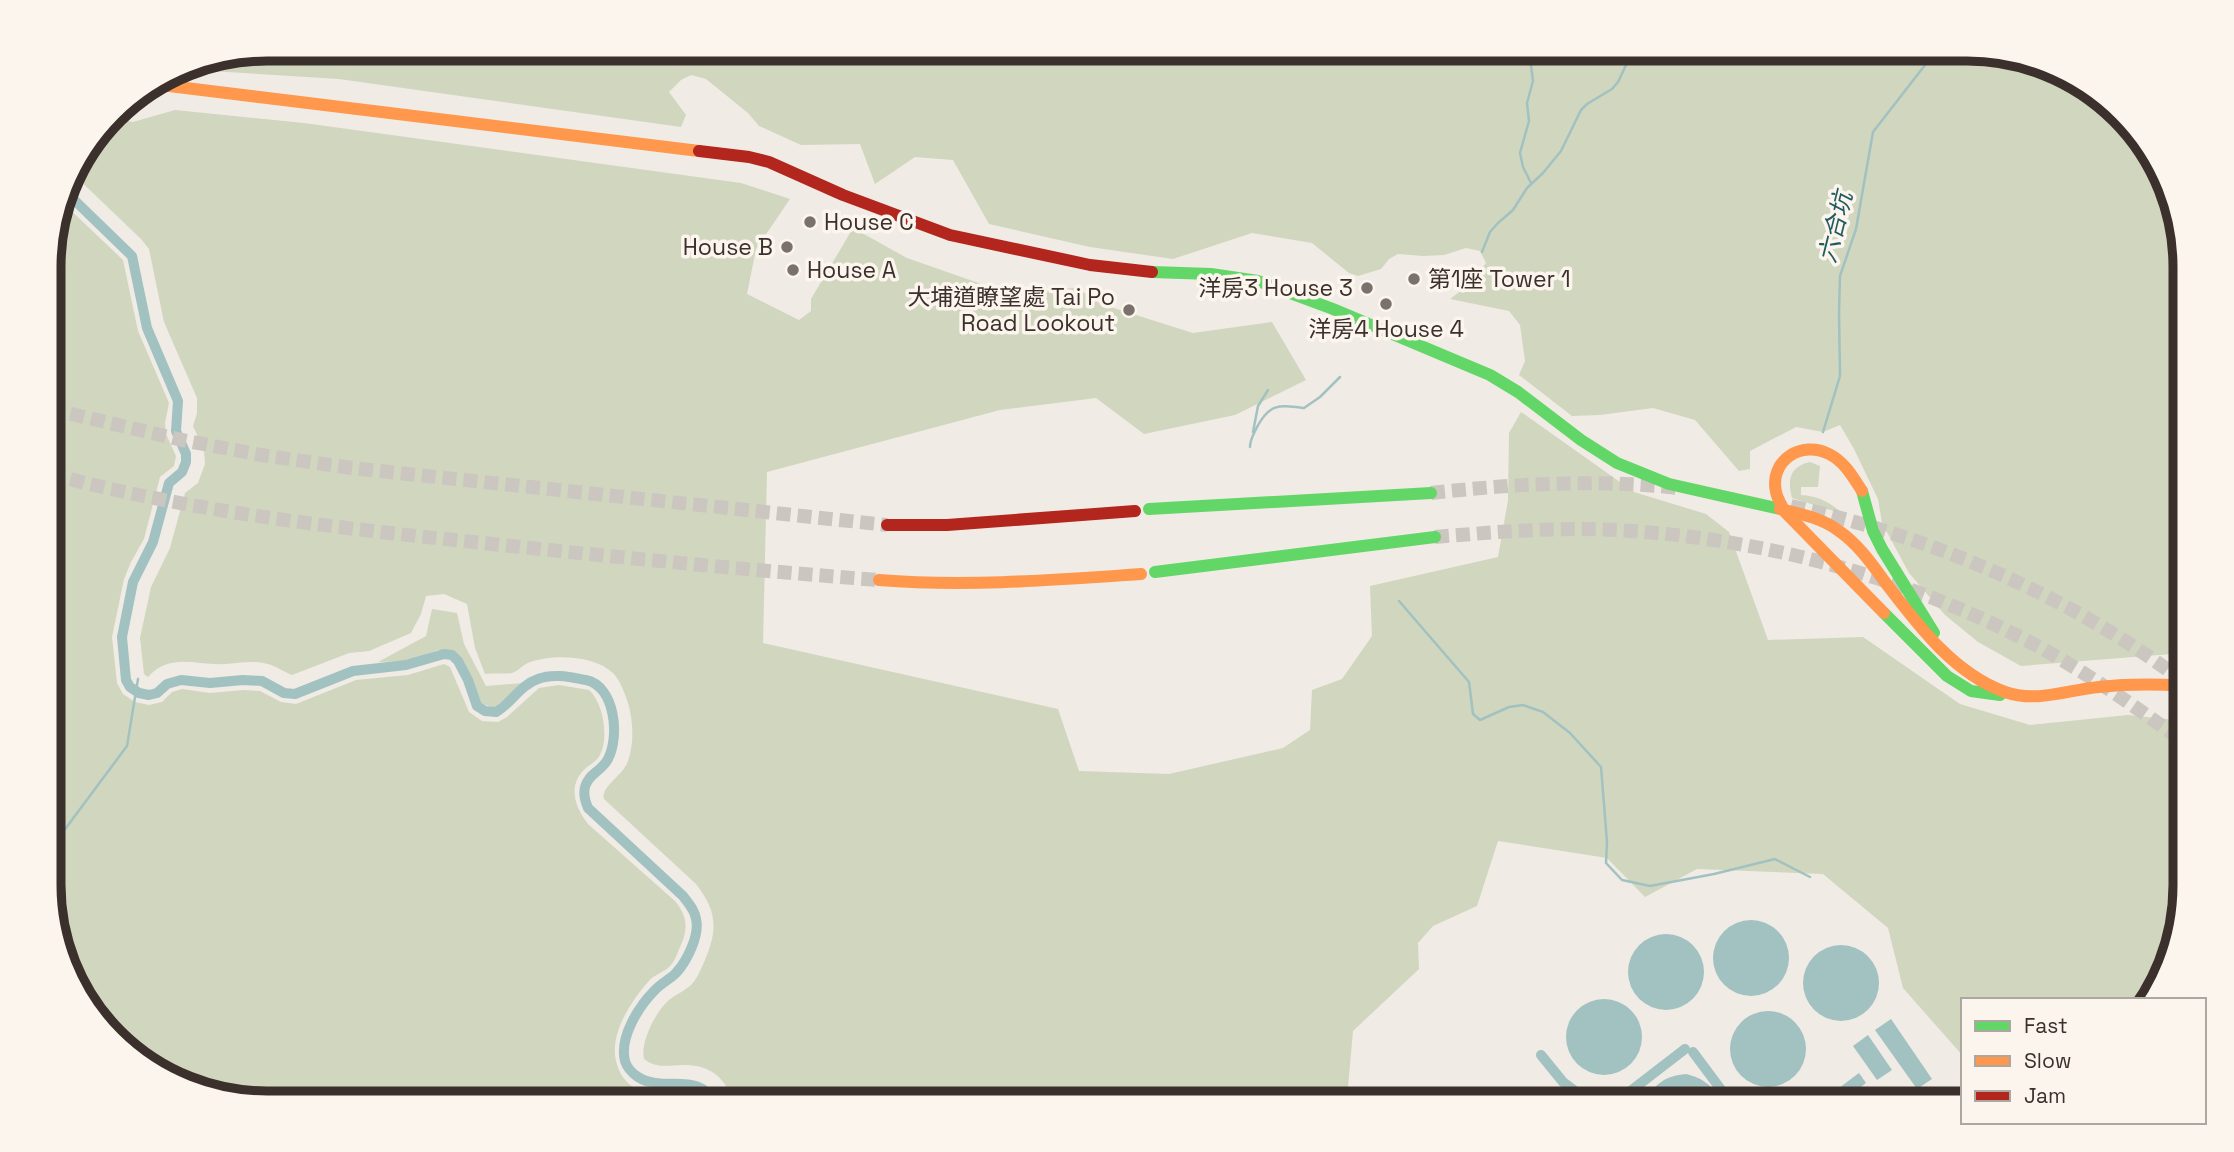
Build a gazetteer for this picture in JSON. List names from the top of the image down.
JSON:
{
  "water": ["六合坑"],
  "places": [
    "House C",
    "House B",
    "House A",
    "第1座 Tower 1",
    "洋房3 House 3",
    "洋房4 House 4",
    "大埔道瞭望處 Tai Po Road Lookout"
  ],
  "legend": ["Fast", "Slow", "Jam"]
}
